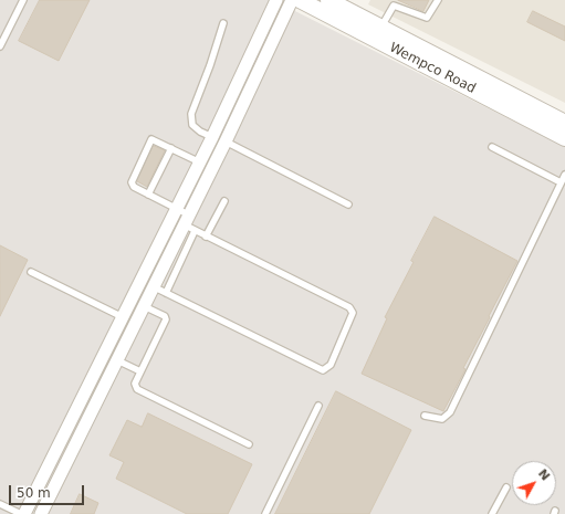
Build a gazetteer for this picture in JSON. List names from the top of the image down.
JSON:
{
  "streets": {
    "street": ["Wempco Road"]
  },
  "scale_bar": "50 m",
  "north": "top right"
}
